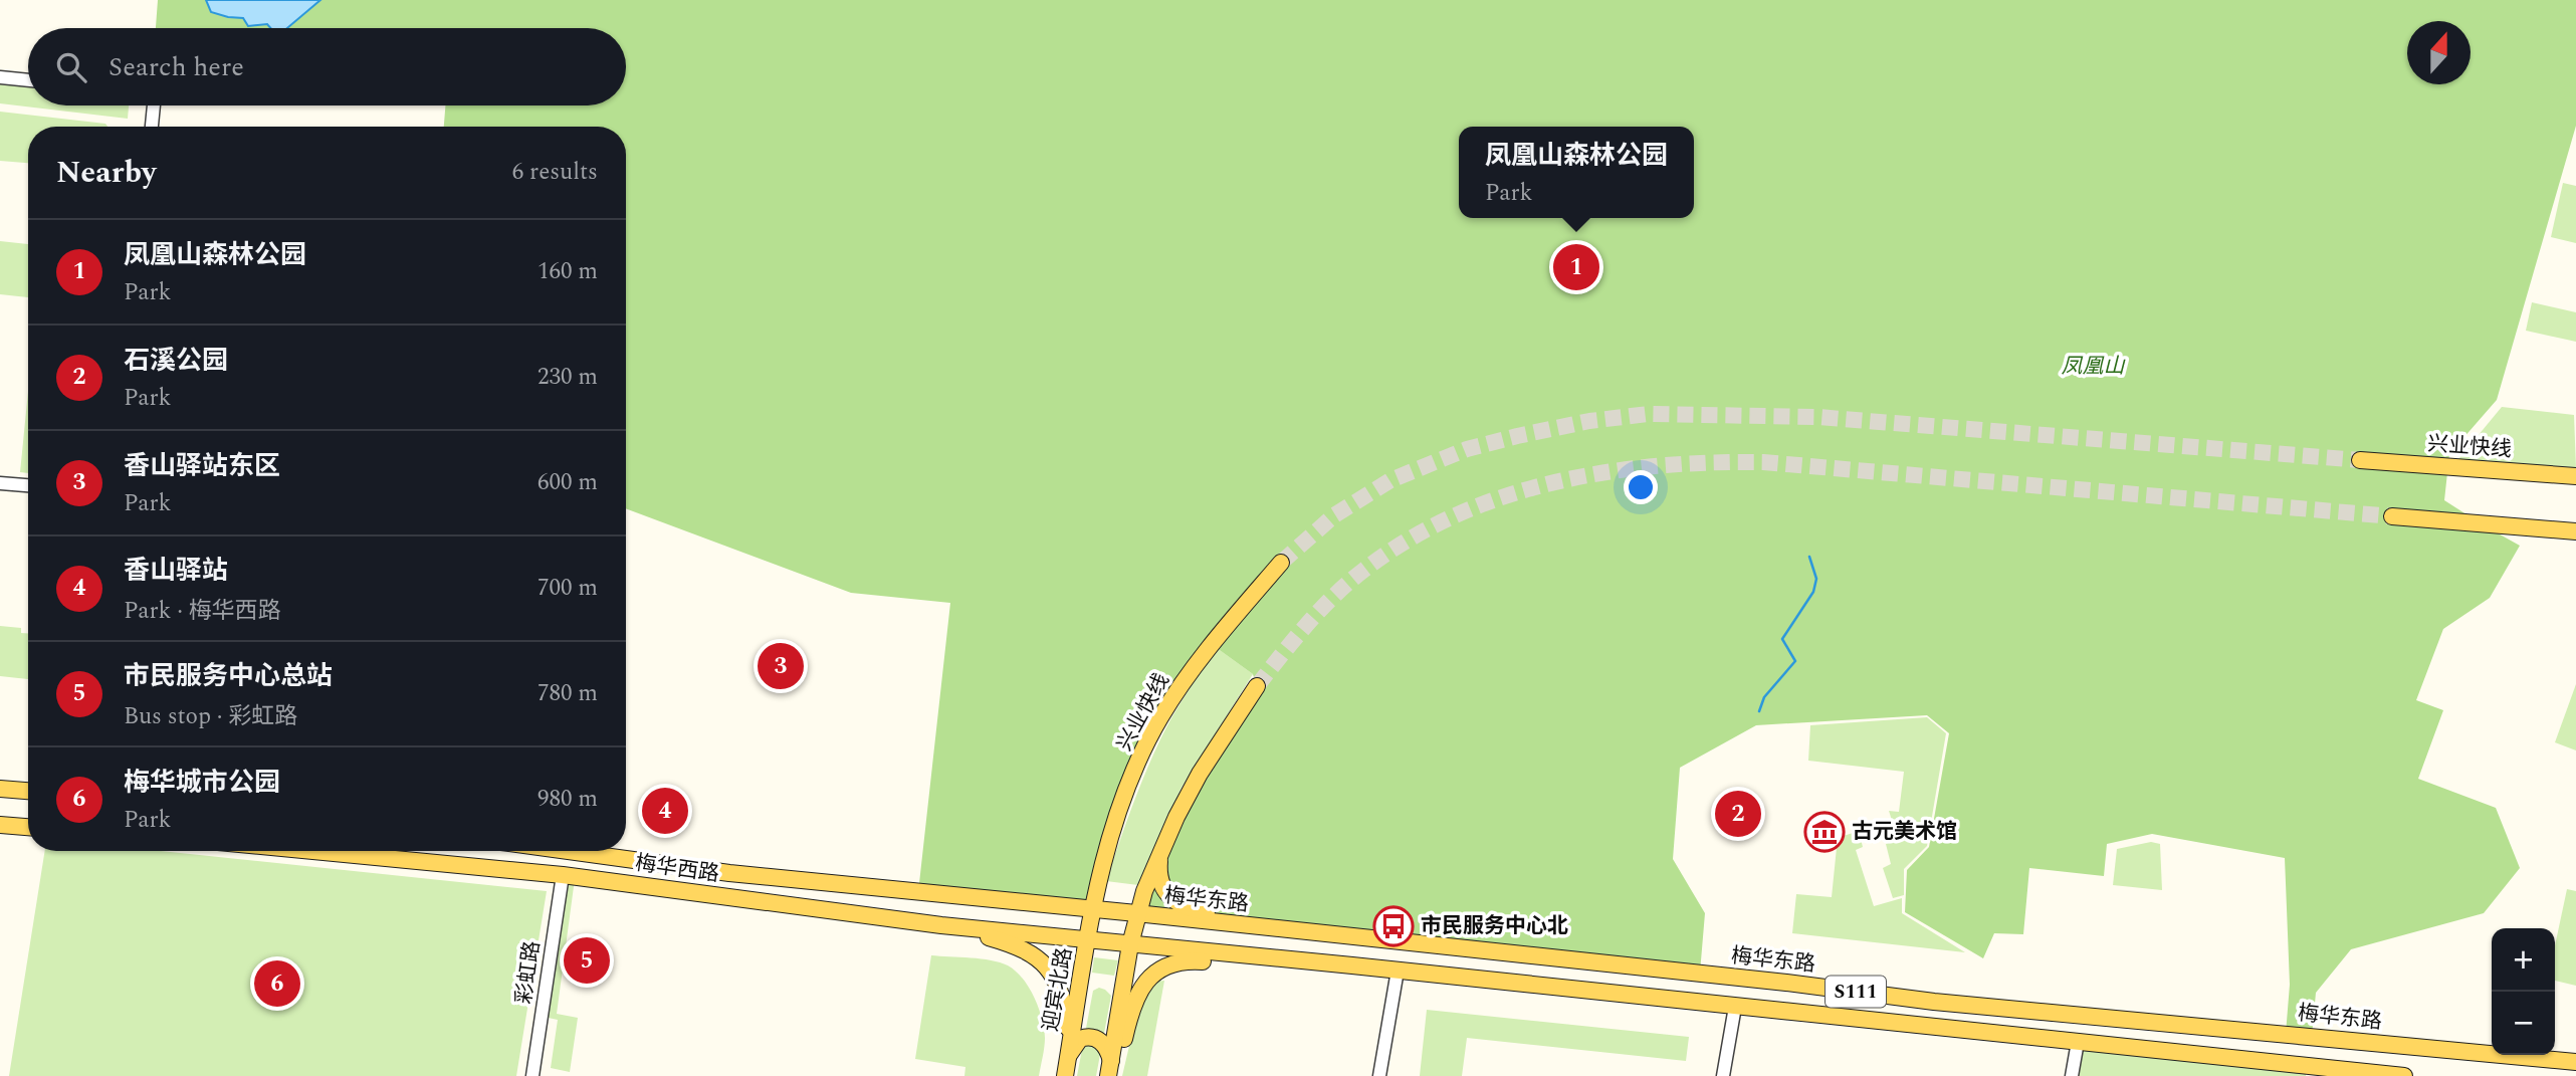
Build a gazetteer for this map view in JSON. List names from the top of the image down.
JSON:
{
  "streets": {
    "main road": [
      "兴业快线",
      "梅华西路",
      "梅华东路",
      "迎宾北路",
      "S111"
    ],
    "street": ["彩虹路"]
  },
  "crossings": [
    ["兴业快线", "梅华西路"],
    ["兴业快线", "梅华东路"],
    ["兴业快线", "迎宾北路"],
    ["梅华西路", "梅华东路"],
    ["梅华西路", "彩虹路"],
    ["梅华西路", "迎宾北路"],
    ["梅华西路", "S111"],
    ["梅华东路", "迎宾北路"]
  ],
  "parks": ["凤凰山"],
  "places": {
    "museum": ["古元美术馆"],
    "bus stop": ["市民服务中心北"]
  },
  "north": "top",
  "page": {
    "search": "Search here",
    "popup": ["凤凰山森林公园", "Park"],
    "heading": ["Nearby", "6 results"],
    "list": [
      {
        "mark": "1",
        "name": "凤凰山森林公园",
        "note": "Park",
        "value": "160 m"
      },
      {
        "mark": "2",
        "name": "石溪公园",
        "note": "Park",
        "value": "230 m"
      },
      {
        "mark": "3",
        "name": "香山驿站东区",
        "note": "Park",
        "value": "600 m"
      },
      {
        "mark": "4",
        "name": "香山驿站",
        "note": "Park · 梅华西路",
        "value": "700 m"
      },
      {
        "mark": "5",
        "name": "市民服务中心总站",
        "note": "Bus stop · 彩虹路",
        "value": "780 m"
      },
      {
        "mark": "6",
        "name": "梅华城市公园",
        "note": "Park",
        "value": "980 m"
      }
    ],
    "pins": [
      "1",
      "3",
      "4",
      "2",
      "5",
      "6"
    ],
    "map_buttons": ["+", "−"]
  }
}
